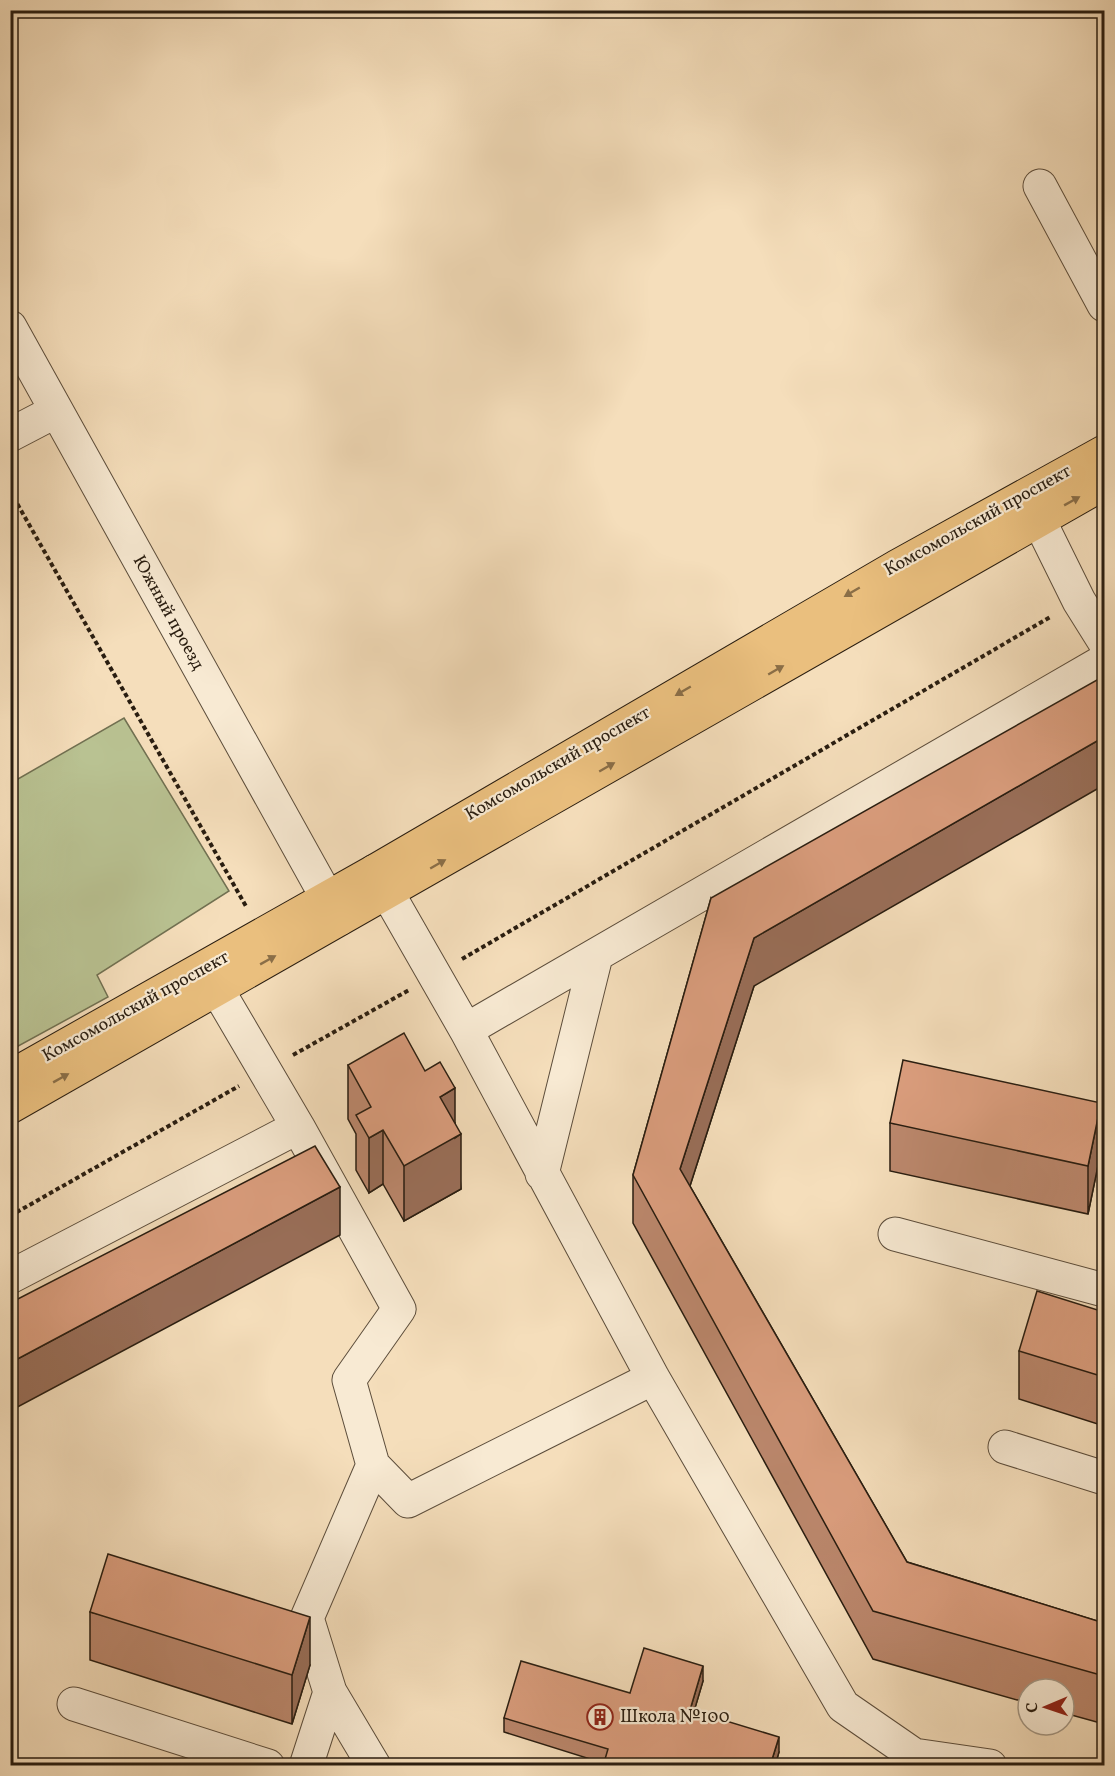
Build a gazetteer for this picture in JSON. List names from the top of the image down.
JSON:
{
  "streets": {
    "main road": ["Комсомольский проспект"],
    "street": ["Южный проезд"]
  },
  "crossings": [
    ["Комсомольский проспект", "Южный проезд"]
  ],
  "places": {
    "building": ["Школа №100"]
  },
  "north": "left"
}
